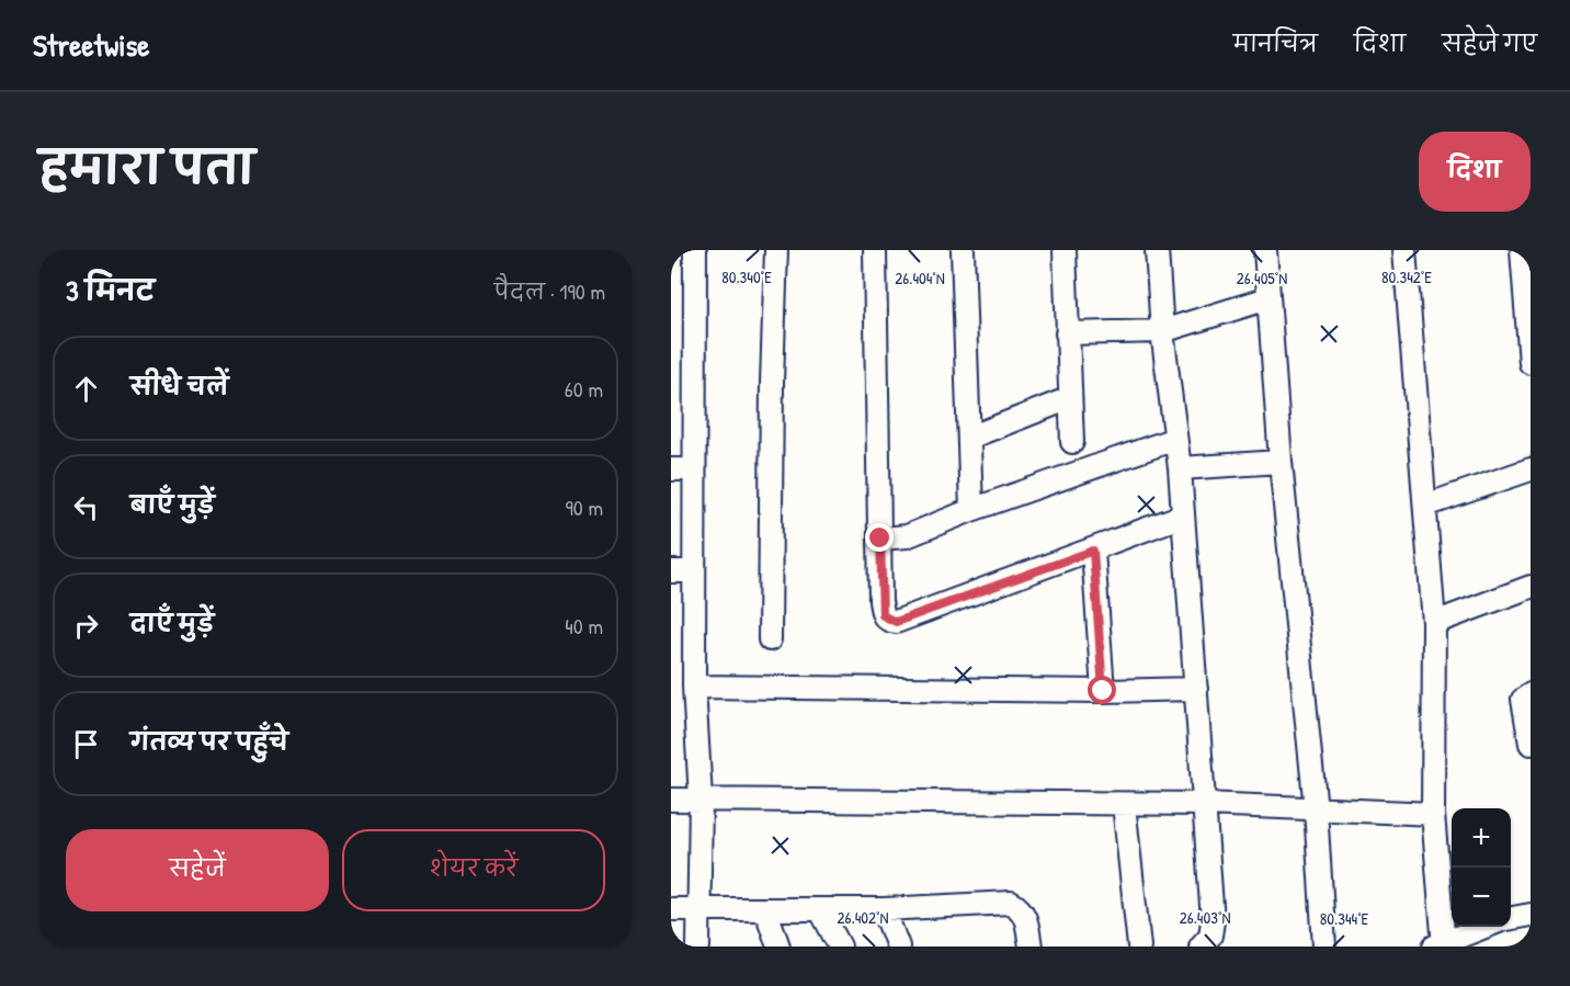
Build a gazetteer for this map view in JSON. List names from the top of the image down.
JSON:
{
  "page": {
    "header": "Streetwise",
    "nav": ["मानचित्र", "दिशा", "सहेजे गए"],
    "title": "हमारा पता",
    "buttons": [
      "दिशा",
      ["सहेजें", "शेयर करें"]
    ],
    "heading": ["3 मिनट", "पैदल · 190 m"],
    "list": [
      ["सीधे चलें", "60 m"],
      ["बाएँ मुड़ें", "90 m"],
      ["दाएँ मुड़ें", "40 m"],
      "गंतव्य पर पहुँचे"
    ],
    "map_buttons": ["+", "−"]
  },
  "coordinates": [
    "80.340°E",
    "80.342°E",
    "26.404°N",
    "26.405°N",
    "26.402°N",
    "26.403°N",
    "80.344°E"
  ]
}
